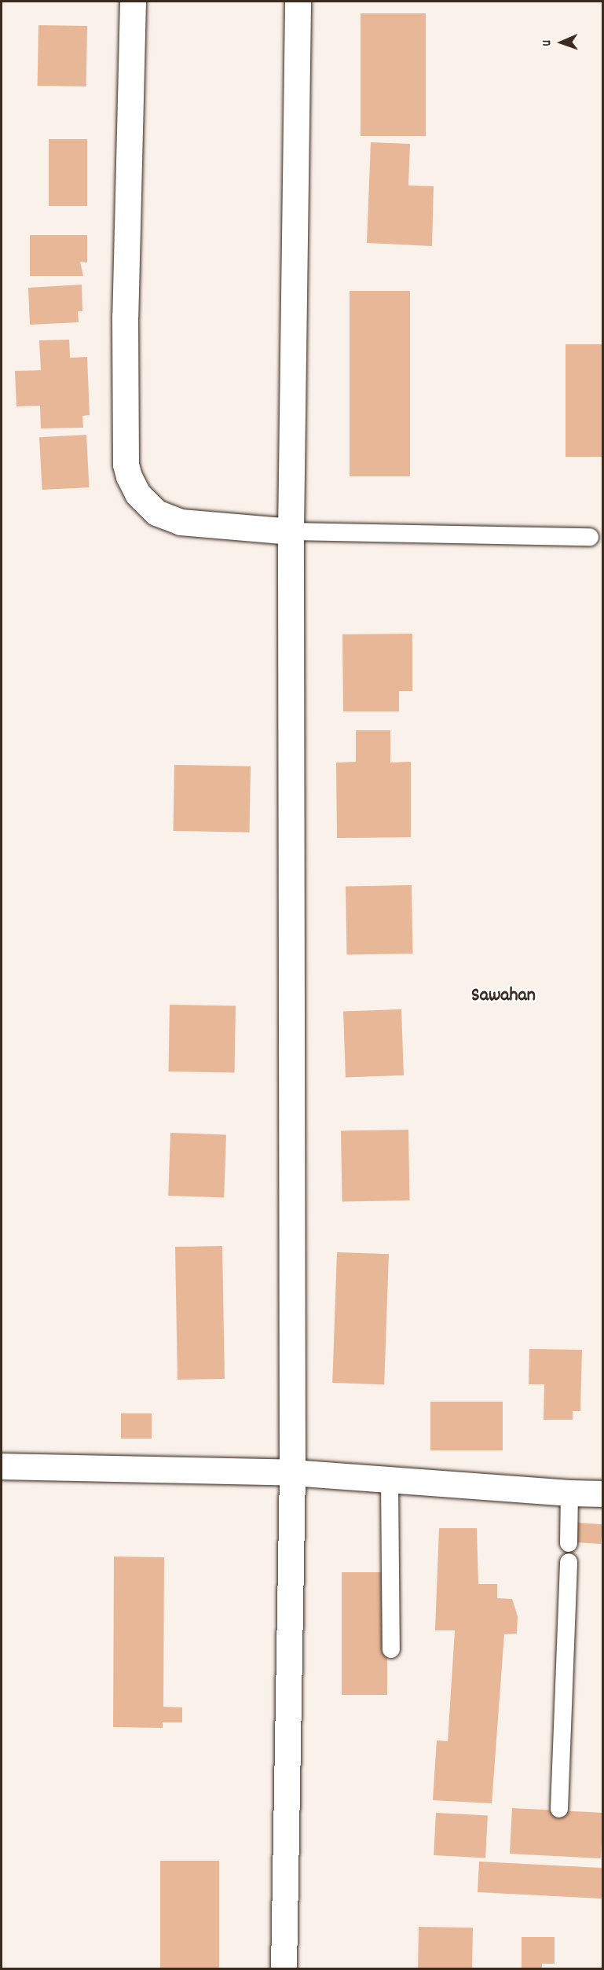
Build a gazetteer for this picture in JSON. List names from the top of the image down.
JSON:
{
  "districts": ["Sawahan"],
  "north": "left"
}
